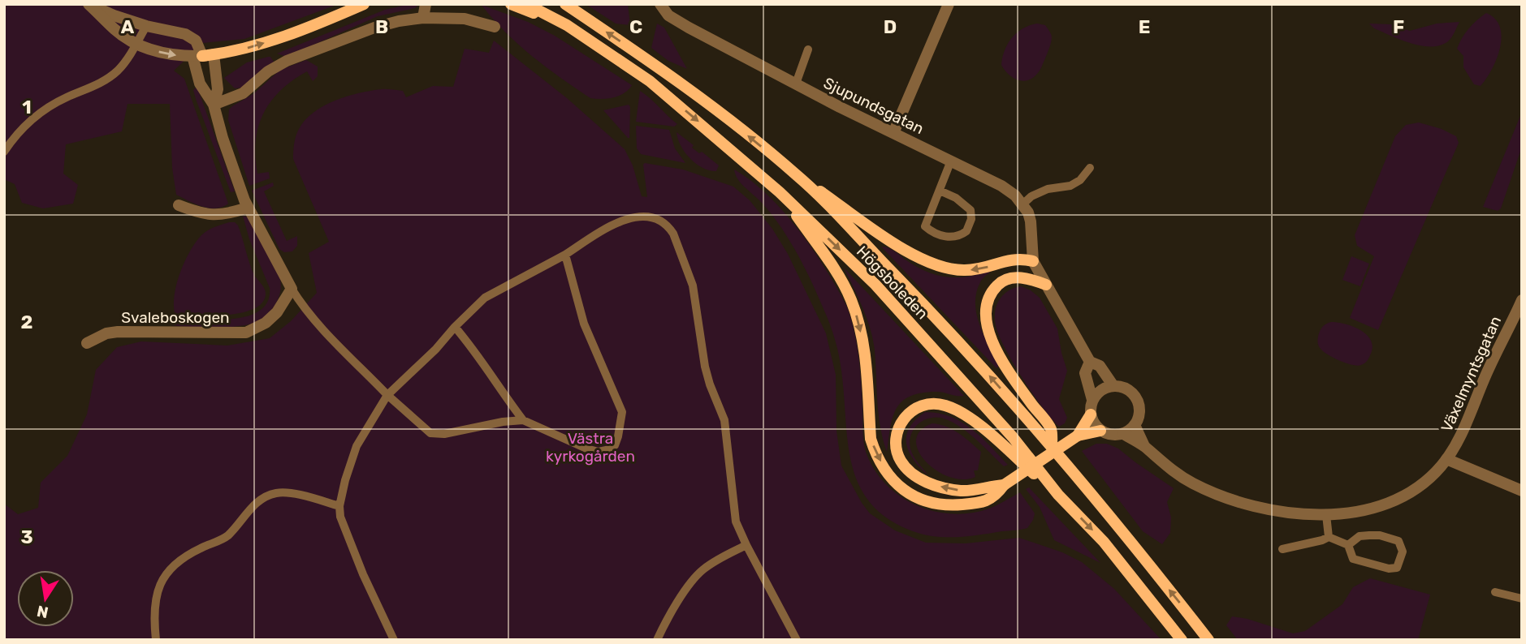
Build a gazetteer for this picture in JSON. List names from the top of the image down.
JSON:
{
  "streets": {
    "main road": ["Högsboleden"],
    "street": ["Sjupundsgatan", "Svaleboskogen", "Växelmyntsgatan"]
  },
  "parks": ["Västra kyrkogården"],
  "north": "bottom",
  "grid": {
    "columns": [
      "A",
      "B",
      "C",
      "D",
      "E",
      "F"
    ],
    "rows": ["1", "2", "3"]
  }
}
